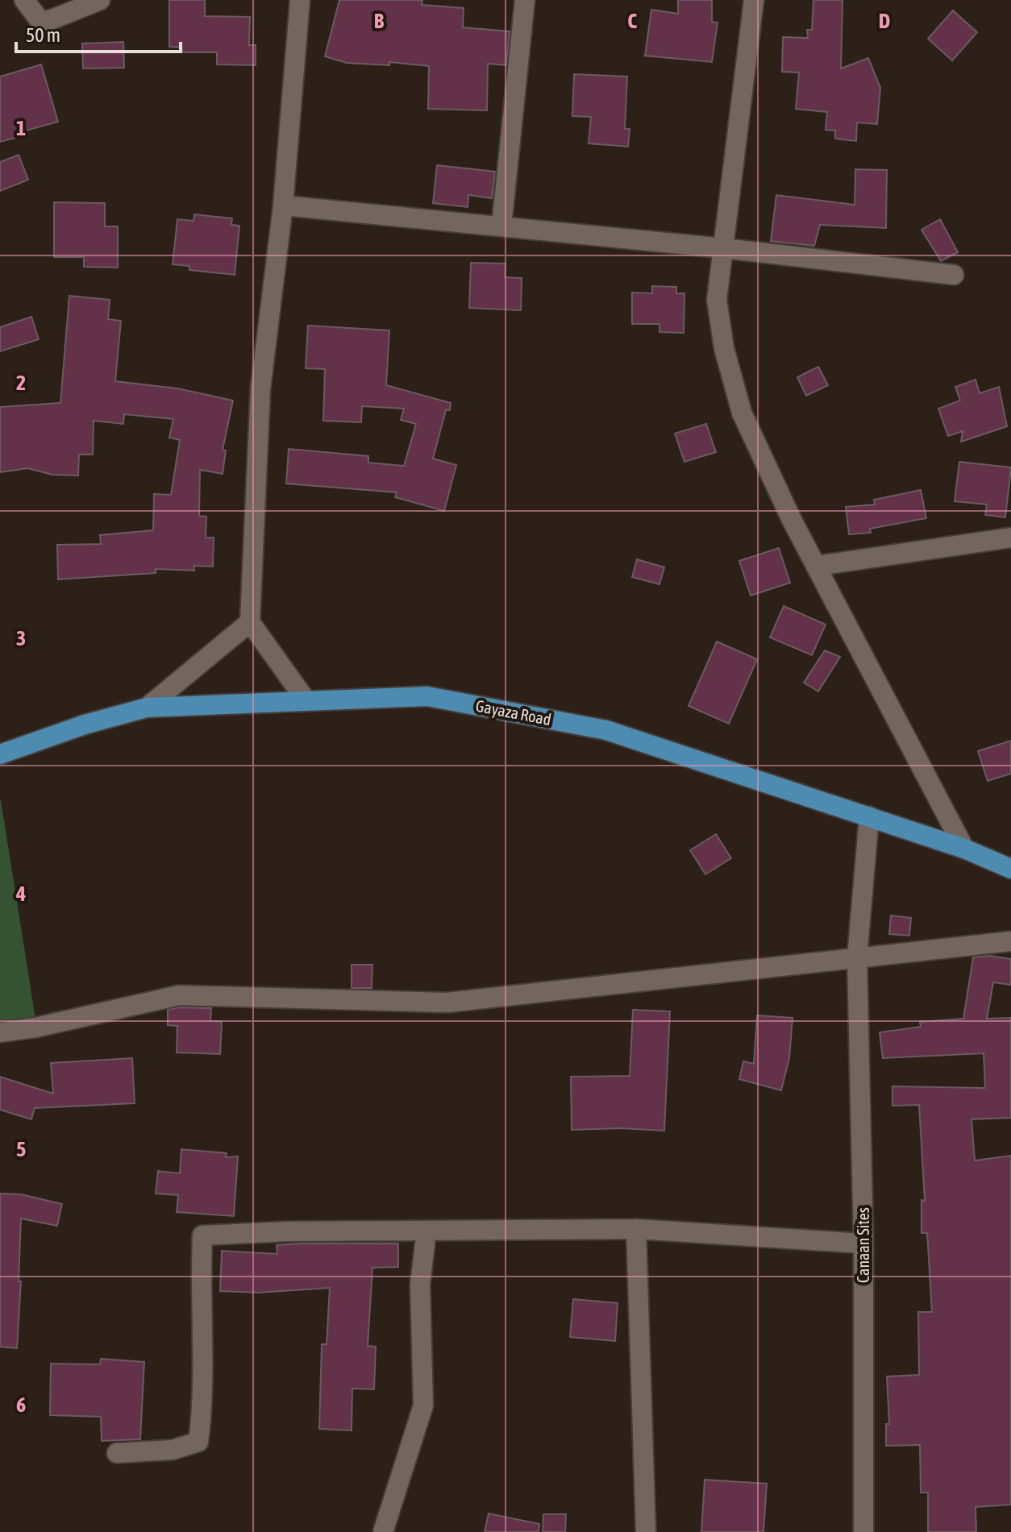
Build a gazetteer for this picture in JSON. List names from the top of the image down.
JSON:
{
  "streets": {
    "main road": ["Gayaza Road"],
    "street": ["Canaan Sites"]
  },
  "crossings": [
    ["Gayaza Road", "Canaan Sites"]
  ],
  "scale_bar": "50 m",
  "grid": {
    "columns": ["B", "C", "D"],
    "rows": [
      "1",
      "2",
      "3",
      "4",
      "5",
      "6"
    ]
  }
}
